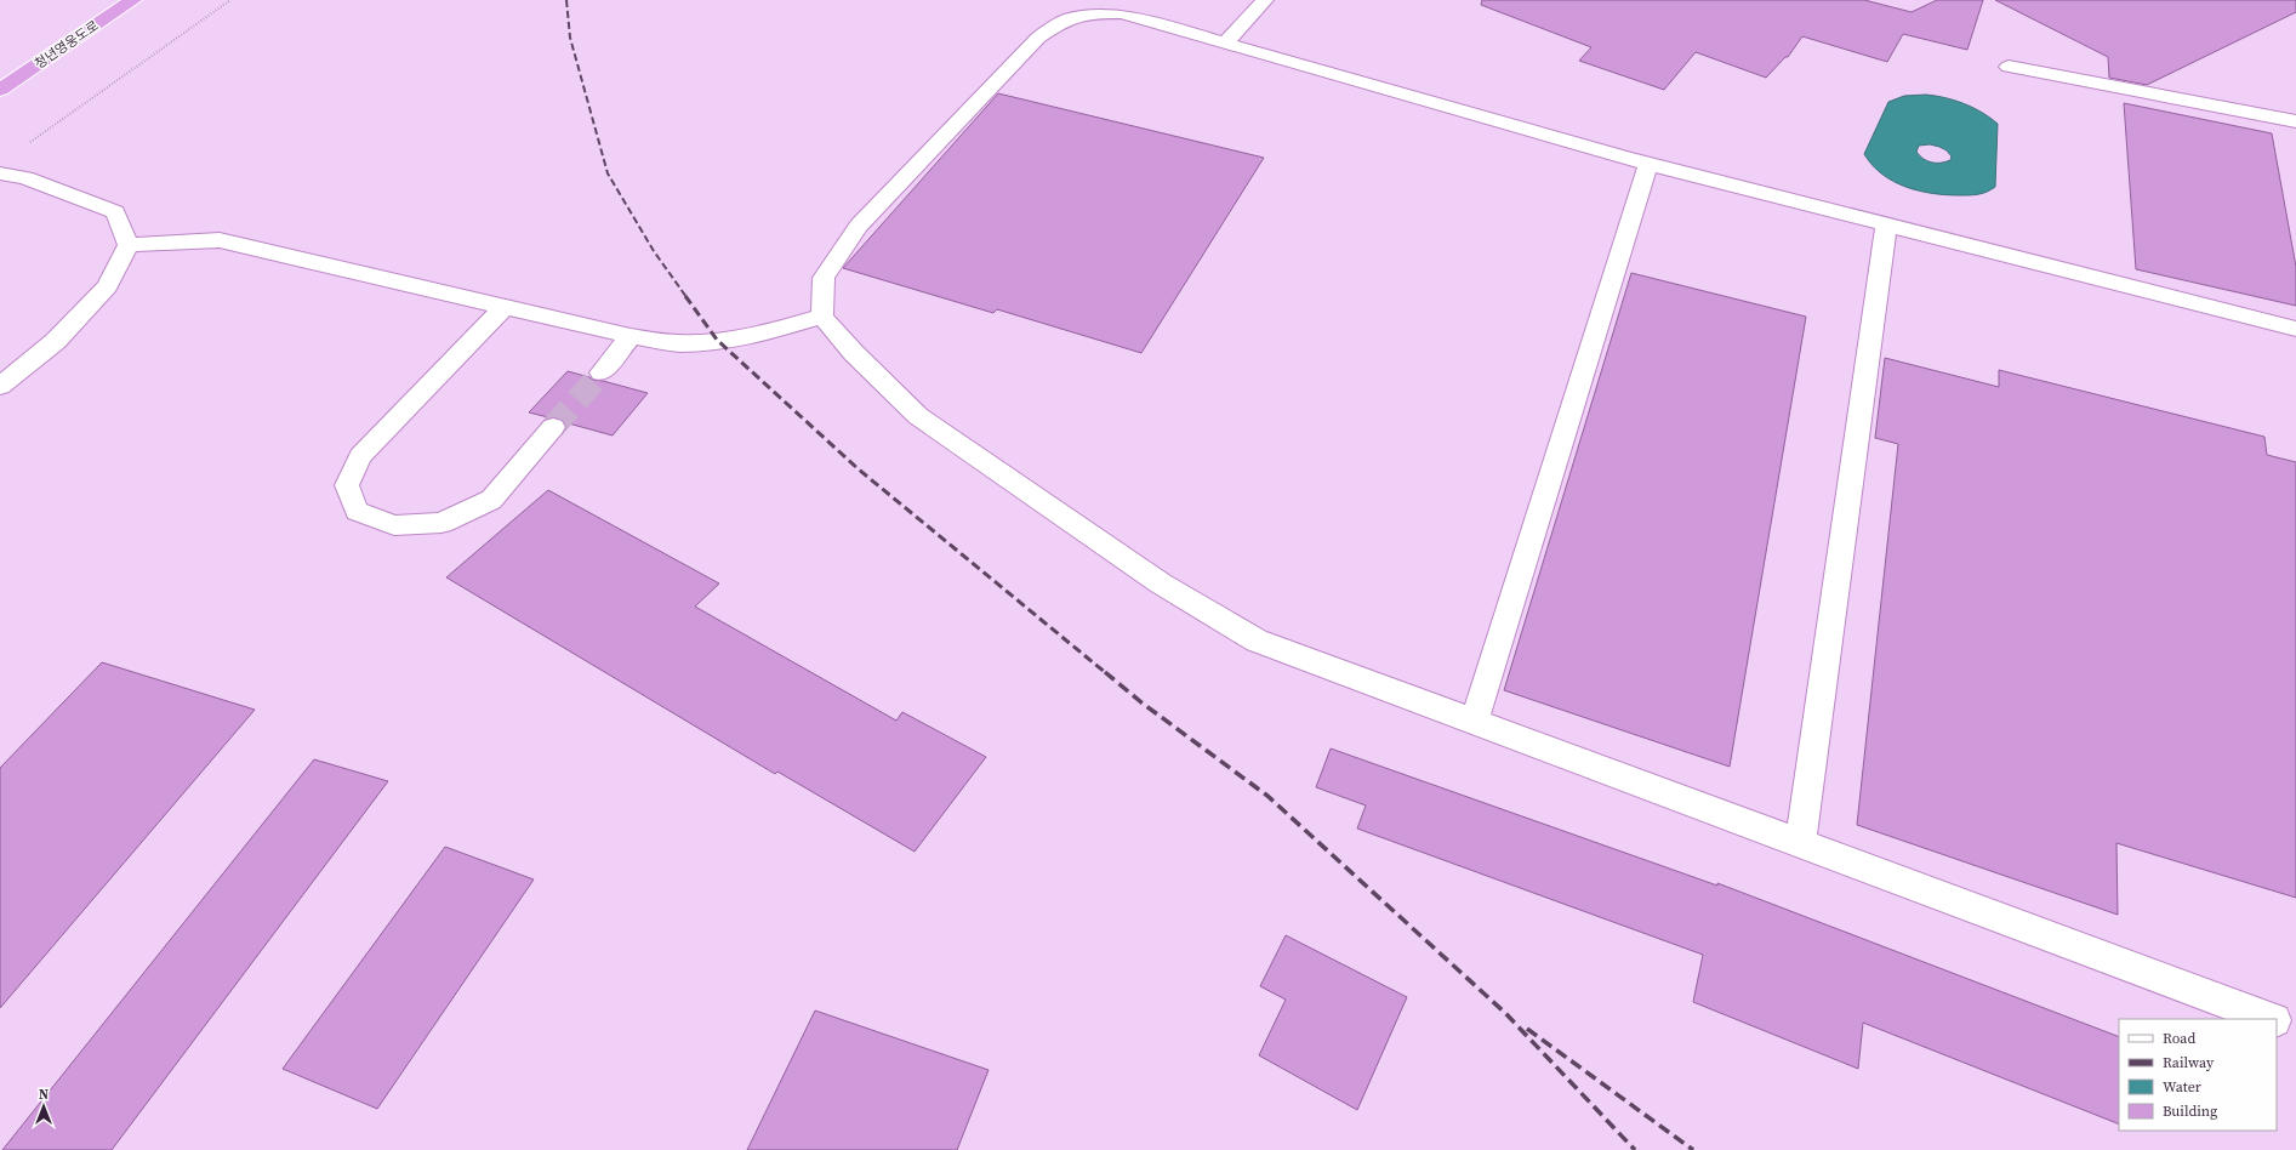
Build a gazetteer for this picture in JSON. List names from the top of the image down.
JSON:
{
  "streets": {
    "highway": ["청년영웅도로"]
  },
  "legend": [
    "Road",
    "Railway",
    "Water",
    "Building"
  ],
  "north": "top"
}
